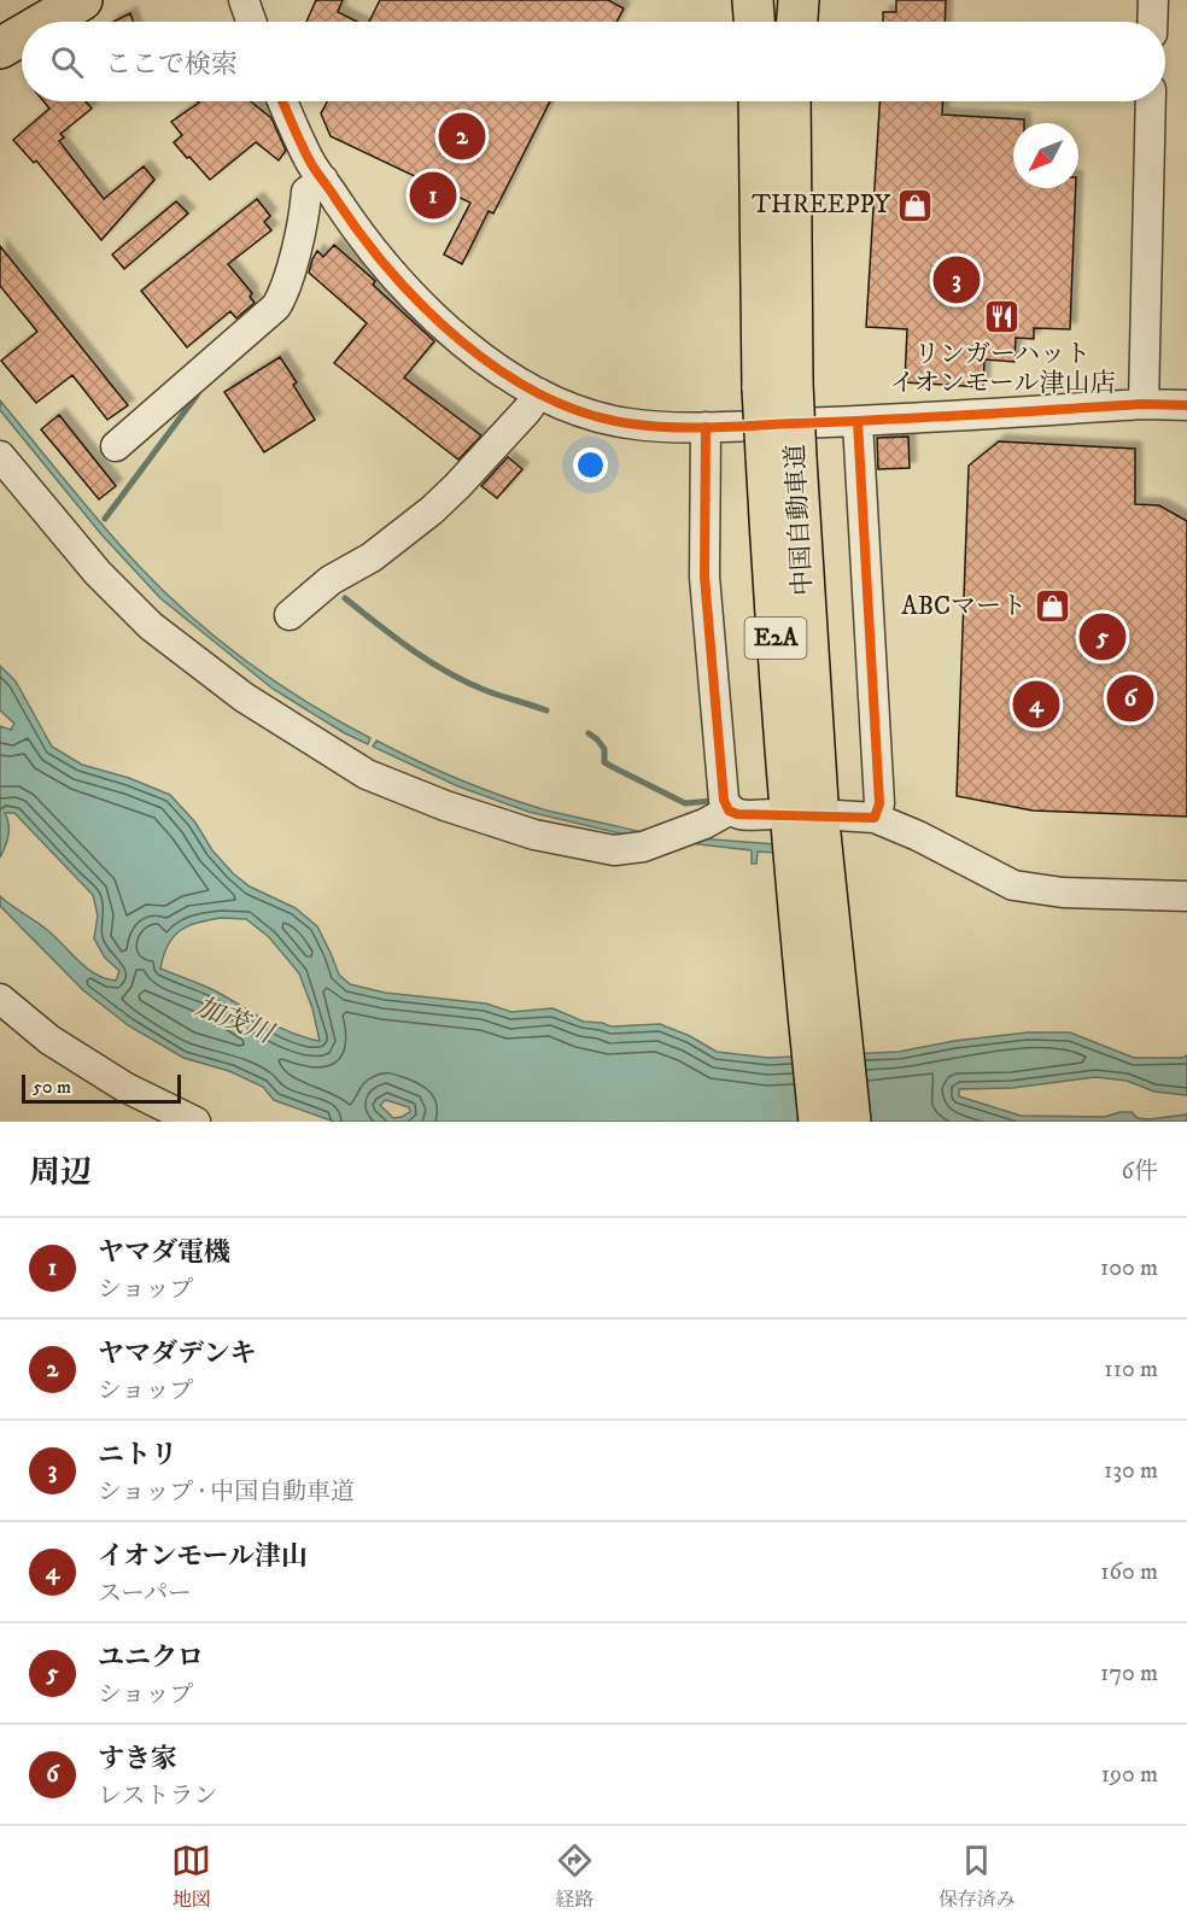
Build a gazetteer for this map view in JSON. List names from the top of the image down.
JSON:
{
  "streets": {
    "highway": ["中国自動車道", "E2A"]
  },
  "water": ["加茂川"],
  "places": {
    "shop": ["THREEPPY", "ABCマート"],
    "restaurant": ["リンガーハット イオンモール津山店"]
  },
  "scale_bar": "50 m",
  "north": "bottom left",
  "page": {
    "search": "ここで検索",
    "pins": [
      "2",
      "1",
      "3",
      "5",
      "6",
      "4"
    ],
    "scale": "50 m",
    "heading": ["周辺", "6件"],
    "list": [
      {
        "mark": "1",
        "name": "ヤマダ電機",
        "note": "ショップ",
        "value": "100 m"
      },
      {
        "mark": "2",
        "name": "ヤマダデンキ",
        "note": "ショップ",
        "value": "110 m"
      },
      {
        "mark": "3",
        "name": "ニトリ",
        "note": "ショップ · 中国自動車道",
        "value": "130 m"
      },
      {
        "mark": "4",
        "name": "イオンモール津山",
        "note": "スーパー",
        "value": "160 m"
      },
      {
        "mark": "5",
        "name": "ユニクロ",
        "note": "ショップ",
        "value": "170 m"
      },
      {
        "mark": "6",
        "name": "すき家",
        "note": "レストラン",
        "value": "190 m"
      }
    ],
    "nav": ["地図", "経路", "保存済み"]
  }
}
